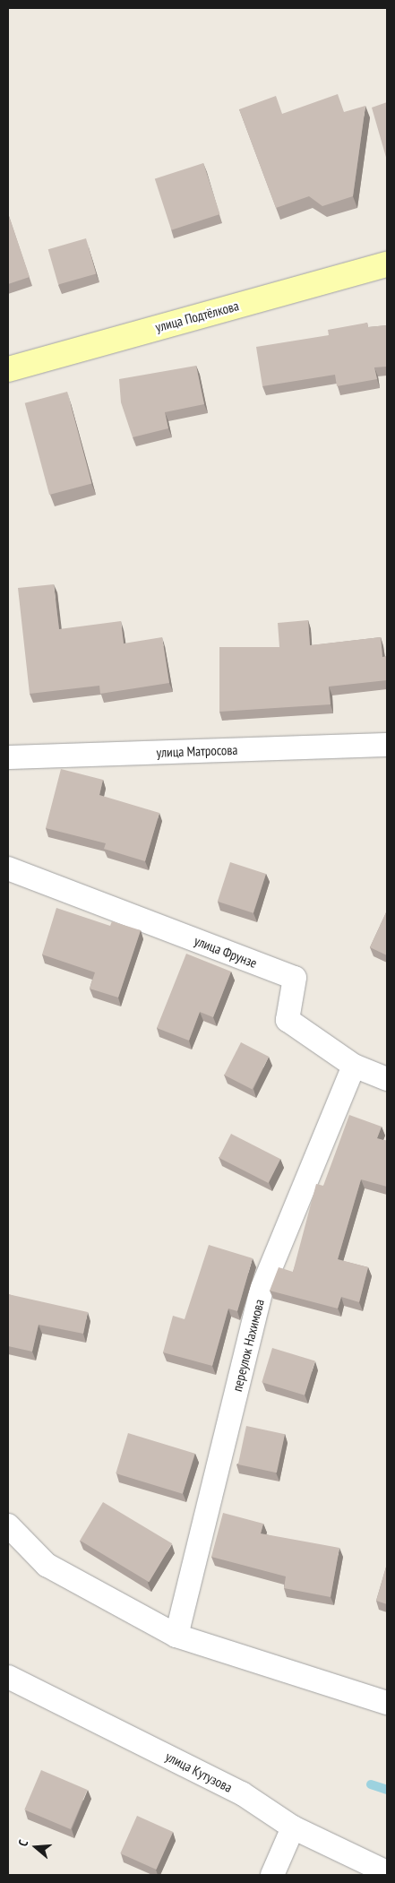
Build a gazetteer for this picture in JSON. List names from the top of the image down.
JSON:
{
  "streets": {
    "main road": ["улица Подтёлкова"],
    "street": [
      "улица Матросова",
      "улица Фрунзе",
      "переулок Нахимова",
      "улица Кутузова"
    ]
  },
  "crossings": [
    ["улица Фрунзе", "переулок Нахимова"]
  ],
  "north": "left"
}
